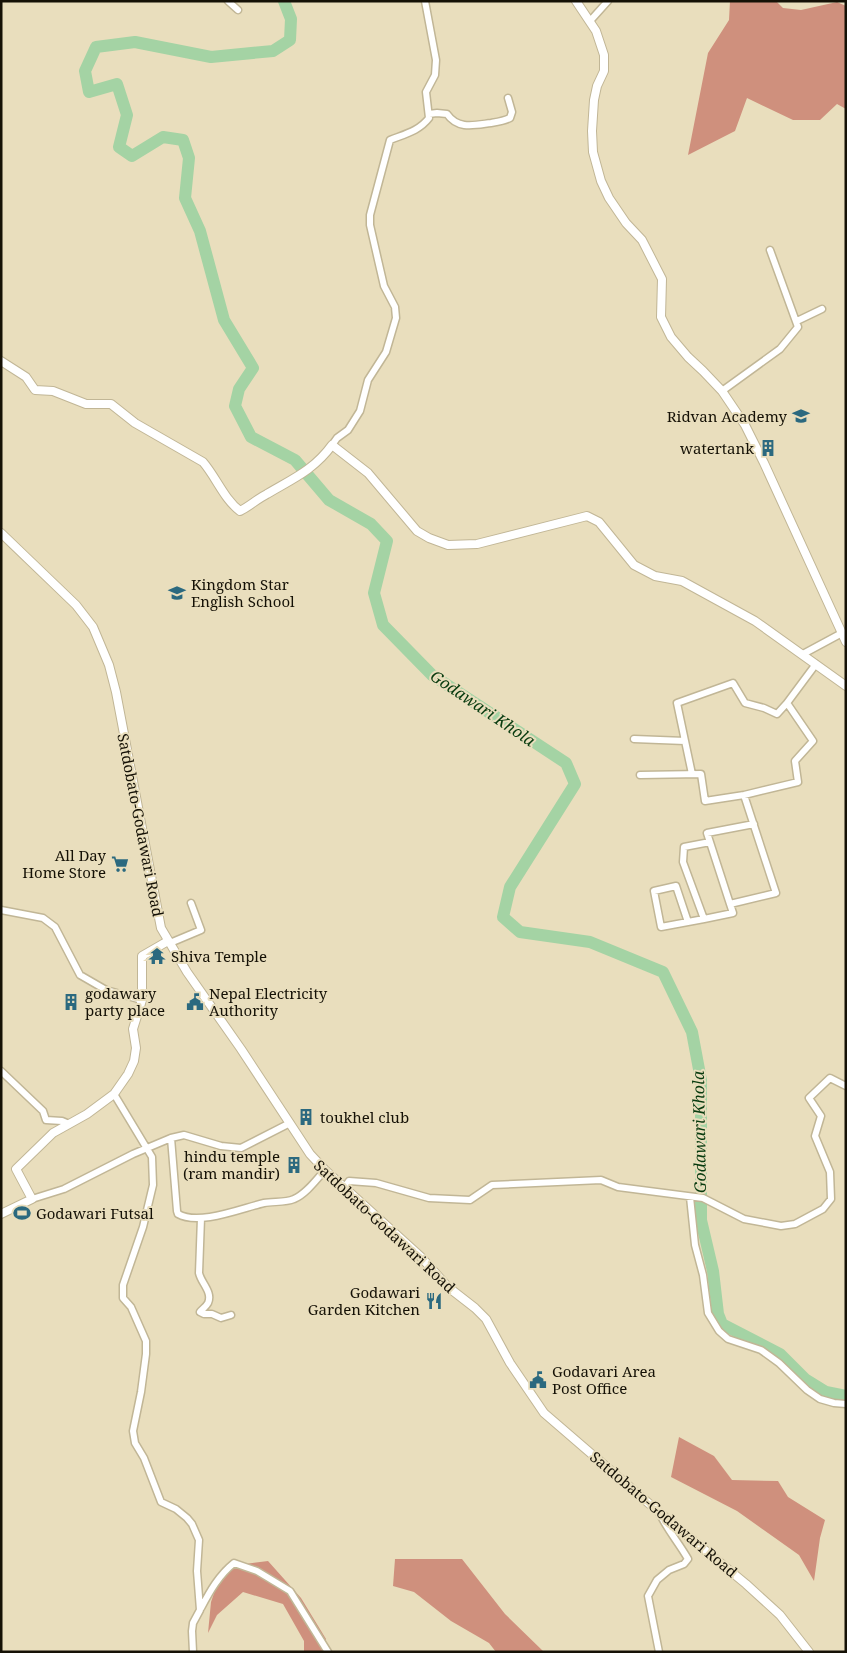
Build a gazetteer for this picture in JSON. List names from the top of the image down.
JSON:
{
  "streets": {
    "street": ["Satdobato-Godawari Road"]
  },
  "water": ["Godawari Khola"],
  "places": {
    "school or university": ["Ridvan Academy", "Kingdom Star English School"],
    "building": [
      "watertank",
      "godawary party place",
      "toukhel club",
      "hindu temple (ram mandir)"
    ],
    "supermarket": ["All Day Home Store"],
    "temple": ["Shiva Temple"],
    "public building": ["Nepal Electricity Authority", "Godavari Area Post Office"],
    "sports": ["Godawari Futsal"],
    "restaurant": ["Godawari Garden Kitchen"]
  }
}
